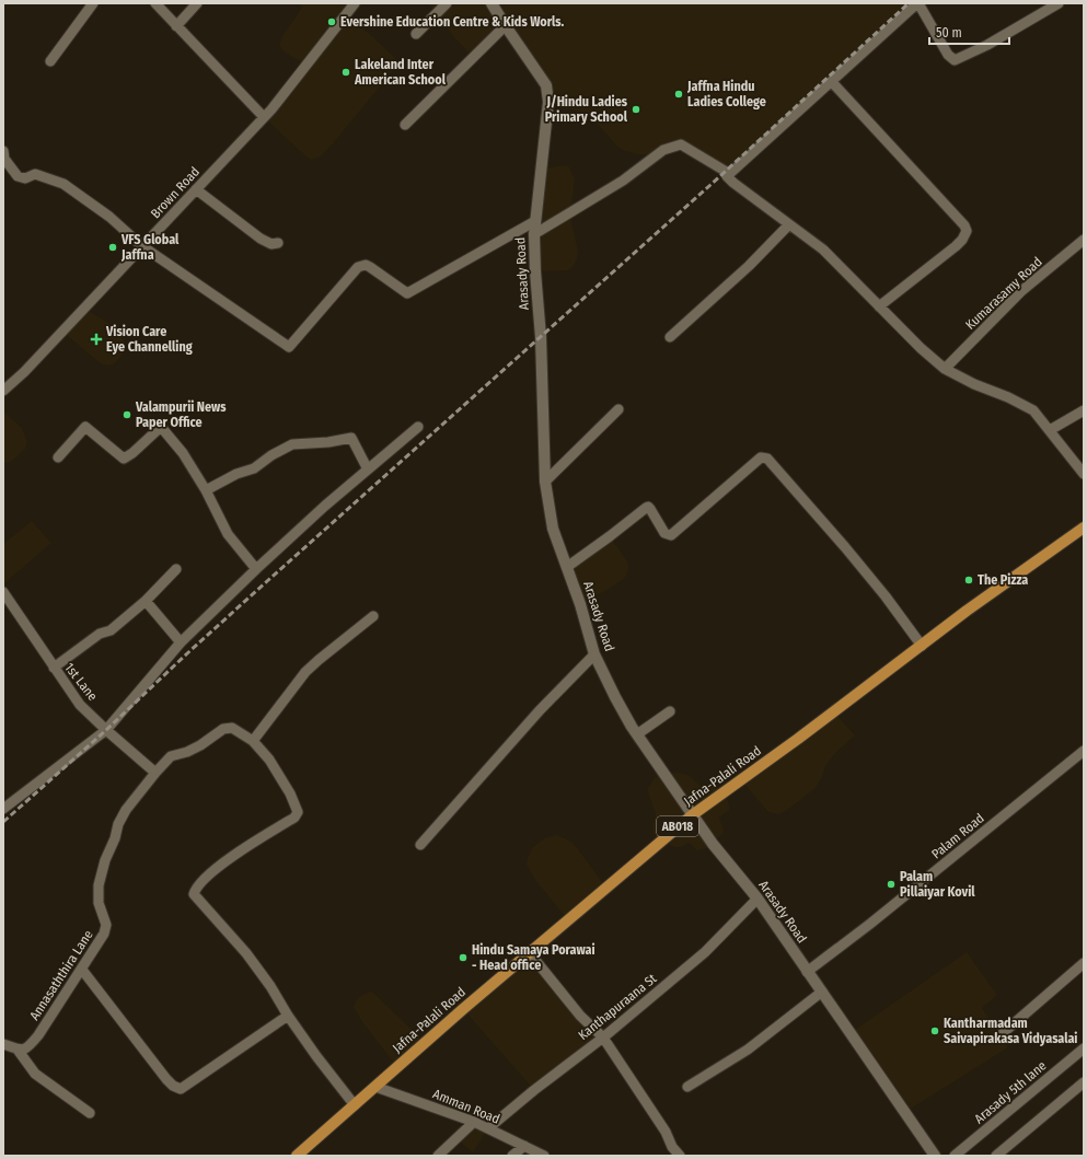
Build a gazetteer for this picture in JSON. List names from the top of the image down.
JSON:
{
  "streets": {
    "main road": ["Arasady Road", "Jafna-Palali Road", "AB018"],
    "street": [
      "Brown Road",
      "Kumarasamy Road",
      "1st Lane",
      "Palam Road",
      "Annasaththira Lane",
      "Kanthapuraana St",
      "Arasady 5th lane",
      "Amman Road"
    ]
  },
  "crossings": [
    ["Arasady Road", "Jafna-Palali Road"],
    ["Arasady Road", "Palam Road"],
    ["Arasady Road", "Kanthapuraana St"],
    ["1st Lane", "Annasaththira Lane"],
    ["Jafna-Palali Road", "Amman Road"],
    ["Kanthapuraana St", "Amman Road"]
  ],
  "places": {
    "other": [
      "Evershine Education Centre & Kids Worls.",
      "Lakeland Inter American School",
      "Jaffna Hindu Ladies College",
      "J/Hindu Ladies Primary School",
      "VFS Global Jaffna",
      "Valampurii News Paper Office",
      "The Pizza",
      "Palam Pillaiyar Kovil",
      "Hindu Samaya Porawai - Head office",
      "Kantharmadam Saivapirakasa Vidyasalai"
    ],
    "health": ["Vision Care Eye Channelling"]
  },
  "scale_bar": "50 m"
}
